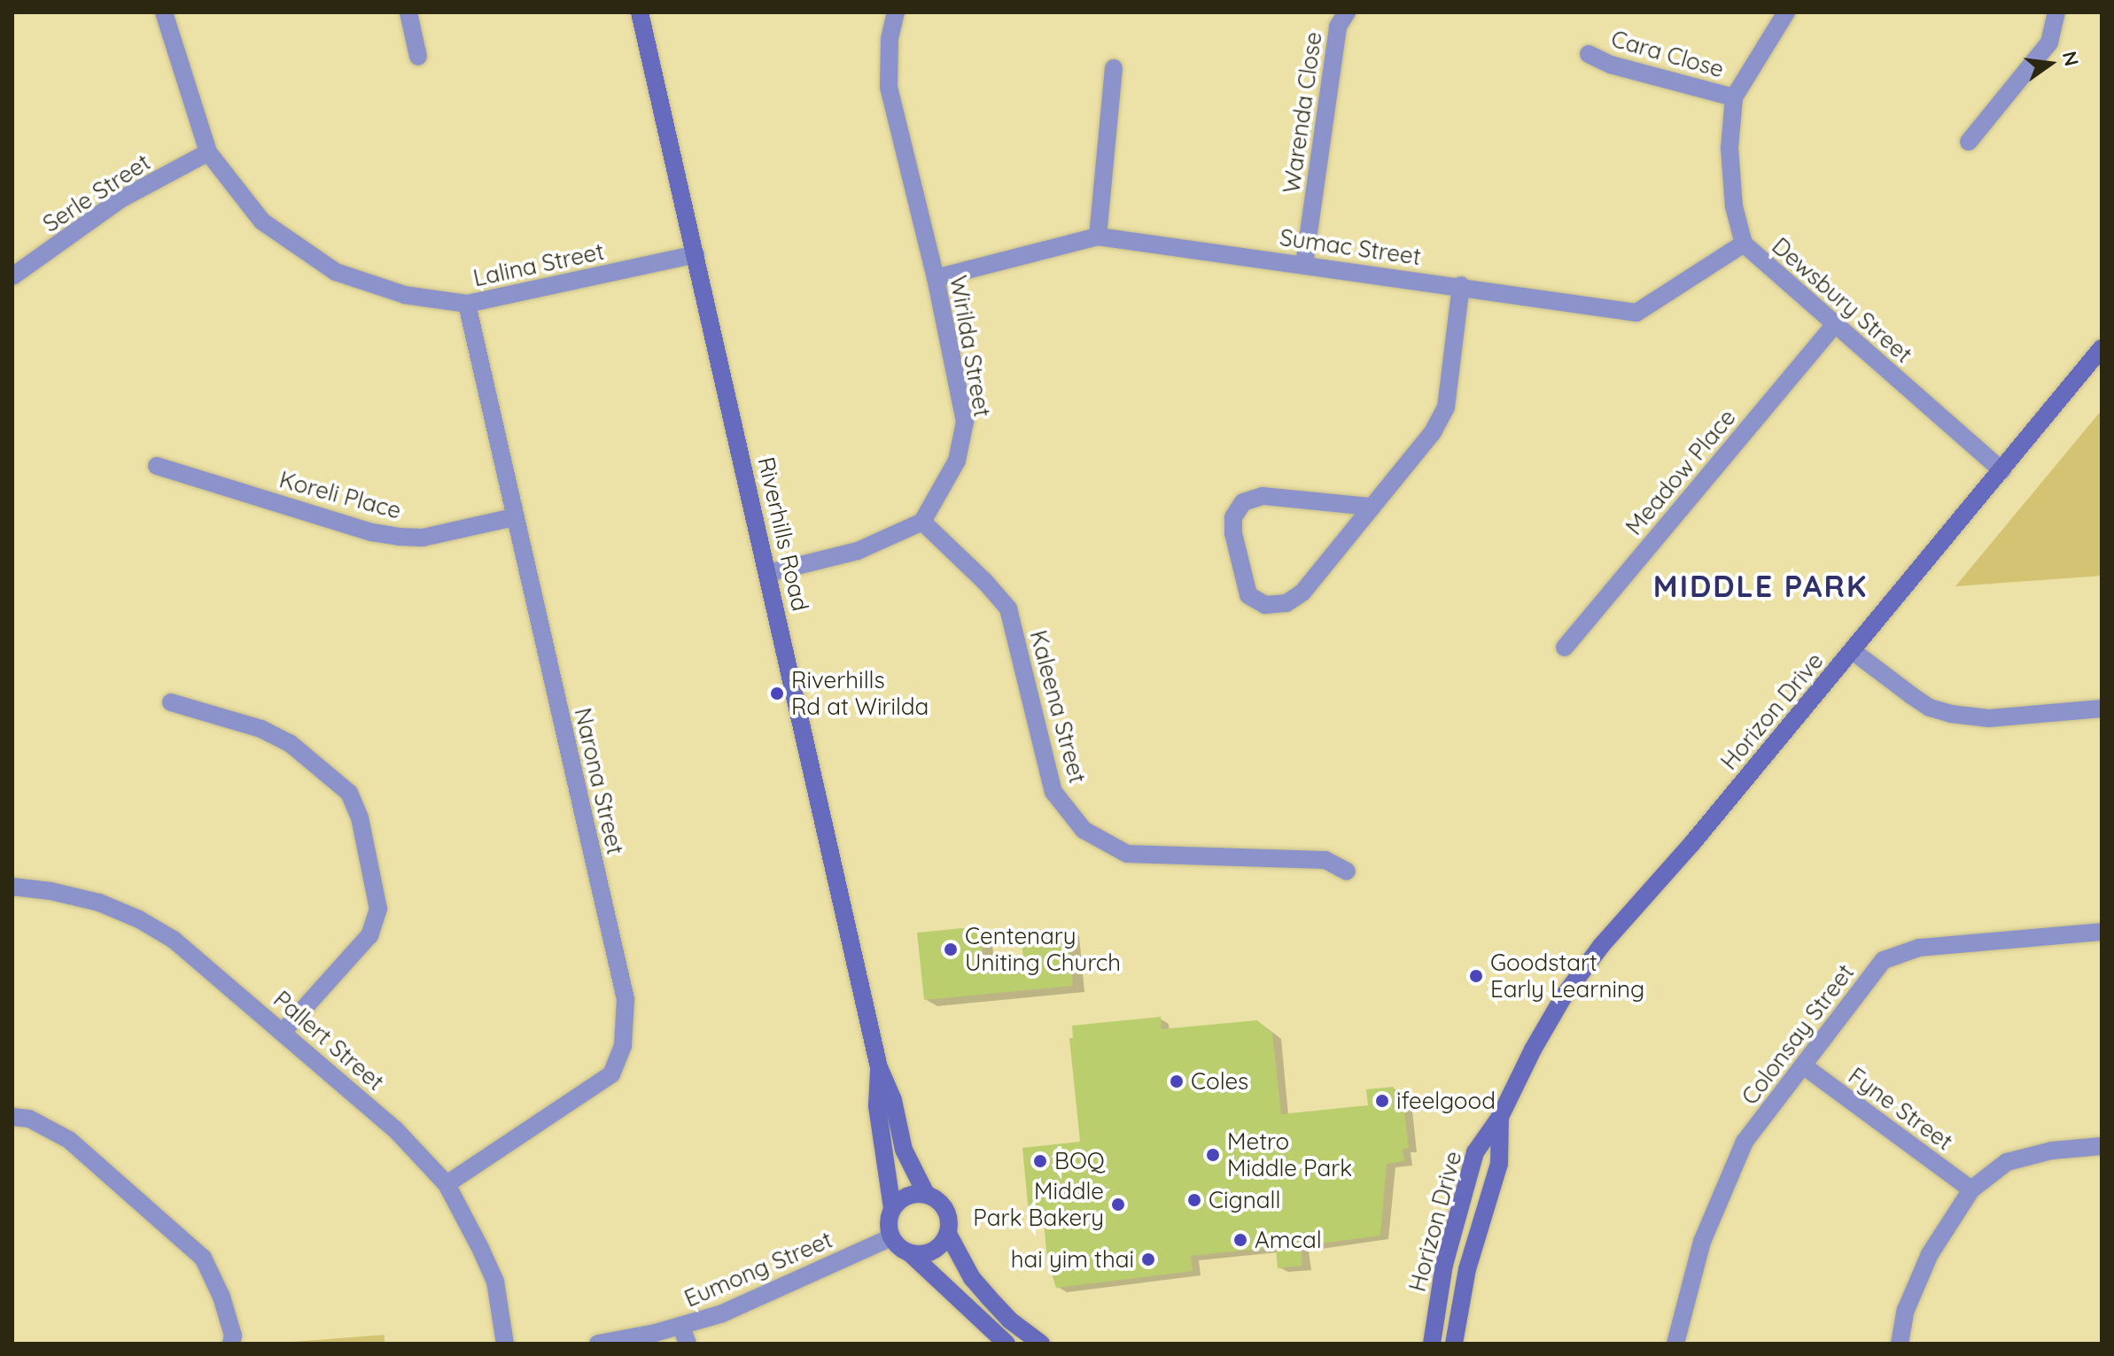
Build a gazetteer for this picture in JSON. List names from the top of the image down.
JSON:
{
  "streets": {
    "street": [
      "Cara Close",
      "Warenda Close",
      "Serle Street",
      "Sumac Street",
      "Lalina Street",
      "Dewsbury Street",
      "Wirilda Street",
      "Meadow Place",
      "Koreli Place",
      "Riverhills Road",
      "Kaleena Street",
      "Horizon Drive",
      "Narona Street",
      "Colonsay Street",
      "Pallert Street",
      "Fyne Street",
      "Eumong Street"
    ]
  },
  "crossings": [
    ["Cara Close", "Dewsbury Street"],
    ["Warenda Close", "Sumac Street"],
    ["Serle Street", "Lalina Street"],
    ["Sumac Street", "Dewsbury Street"],
    ["Sumac Street", "Wirilda Street"],
    ["Lalina Street", "Riverhills Road"],
    ["Lalina Street", "Narona Street"],
    ["Dewsbury Street", "Meadow Place"],
    ["Dewsbury Street", "Horizon Drive"],
    ["Wirilda Street", "Kaleena Street"],
    ["Koreli Place", "Narona Street"],
    ["Riverhills Road", "Eumong Street"],
    ["Narona Street", "Pallert Street"],
    ["Colonsay Street", "Fyne Street"]
  ],
  "districts": ["MIDDLE PARK"],
  "places": [
    "Riverhills Rd at Wirilda",
    "Centenary Uniting Church",
    "Goodstart Early Learning",
    "Coles",
    "ifeelgood",
    "Metro Middle Park",
    "BOQ",
    "Cignall",
    "Middle Park Bakery",
    "Amcal",
    "hai yim thai"
  ],
  "north": "right"
}
